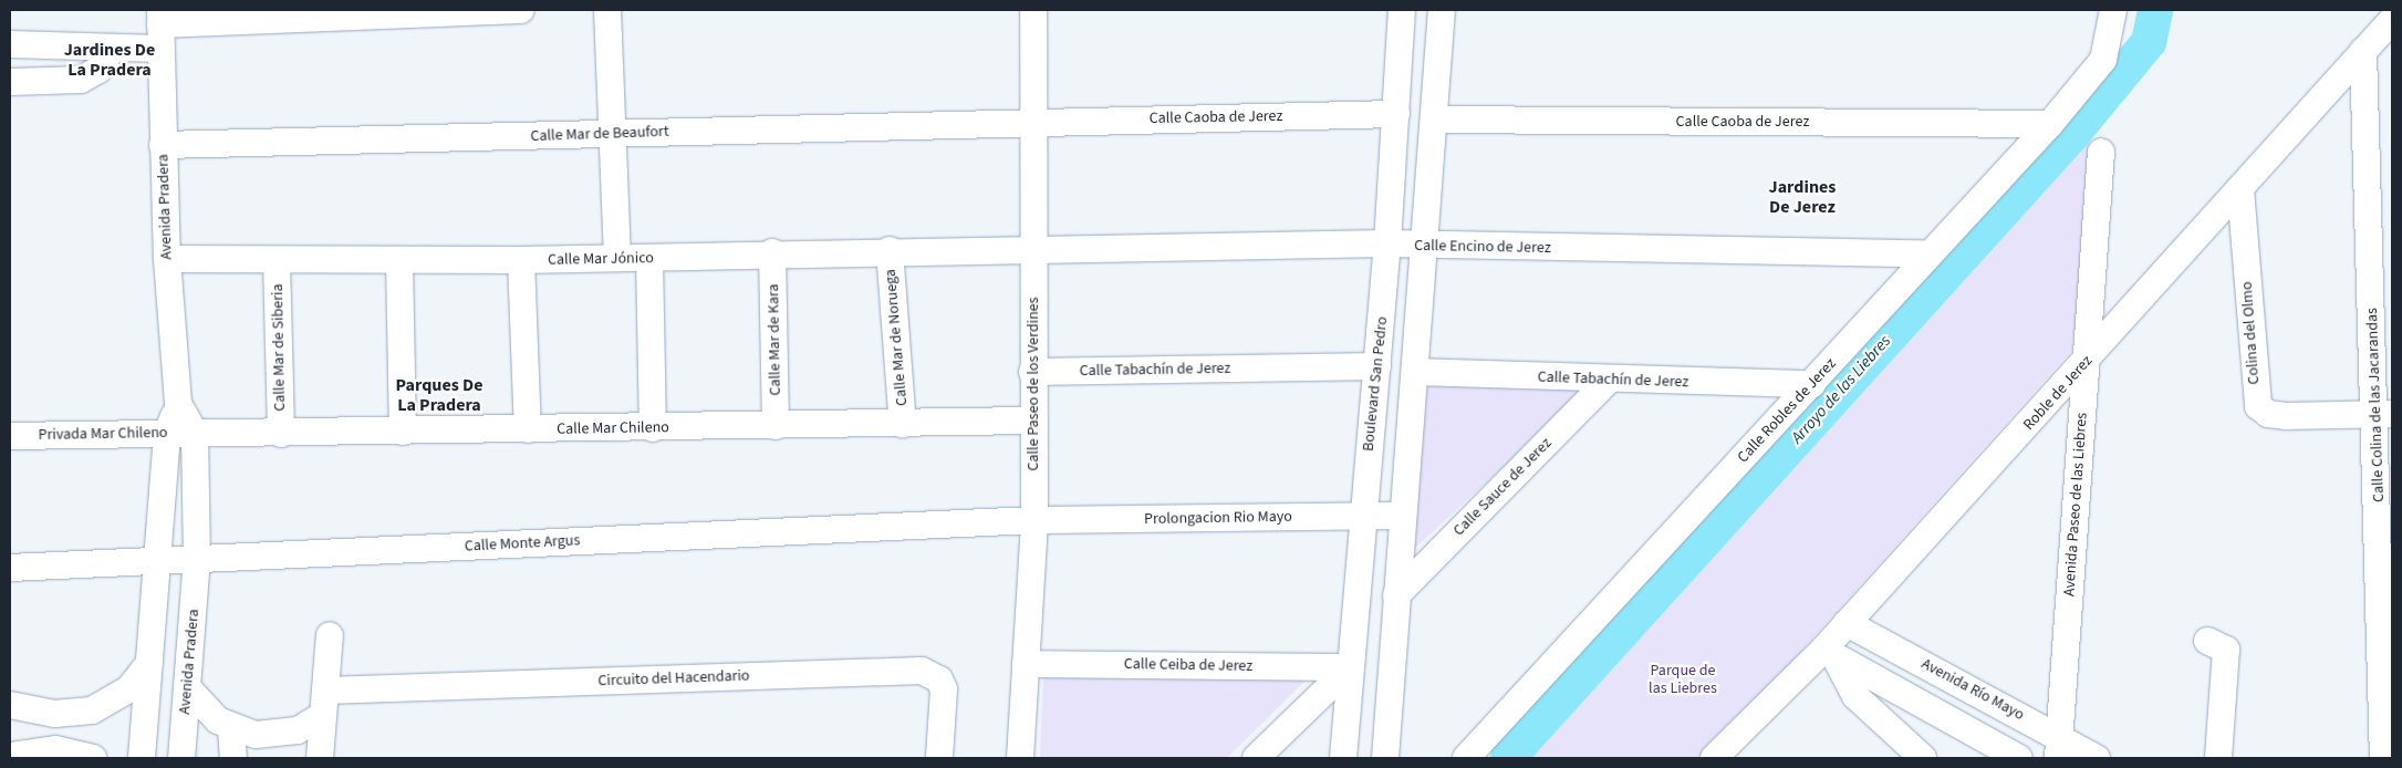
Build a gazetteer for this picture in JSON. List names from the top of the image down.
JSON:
{
  "streets": {
    "street": [
      "Calle Caoba de Jerez",
      "Calle Mar de Beaufort",
      "Avenida Pradera",
      "Calle Encino de Jerez",
      "Calle Mar Jónico",
      "Colina del Olmo",
      "Calle Mar de Noruega",
      "Calle Mar de Kara",
      "Calle Mar de Siberia",
      "Calle Tabachín de Jerez",
      "Calle Paseo de los Verdines",
      "Boulevard San Pedro",
      "Roble de Jerez",
      "Calle Colina de las Jacarandas",
      "Calle Robles de Jerez",
      "Calle Mar Chileno",
      "Privada Mar Chileno",
      "Calle Sauce de Jerez",
      "Avenida Paseo de las Liebres",
      "Prolongacion Rio Mayo",
      "Calle Monte Argus",
      "Calle Ceiba de Jerez",
      "Circuito del Hacendario",
      "Avenida Río Mayo"
    ]
  },
  "crossings": [
    ["Calle Caoba de Jerez", "Calle Mar de Beaufort"],
    ["Calle Caoba de Jerez", "Calle Paseo de los Verdines"],
    ["Calle Caoba de Jerez", "Boulevard San Pedro"],
    ["Calle Caoba de Jerez", "Calle Robles de Jerez"],
    ["Calle Mar de Beaufort", "Avenida Pradera"],
    ["Calle Mar de Beaufort", "Calle Paseo de los Verdines"],
    ["Avenida Pradera", "Calle Mar Jónico"],
    ["Avenida Pradera", "Calle Mar Chileno"],
    ["Avenida Pradera", "Privada Mar Chileno"],
    ["Avenida Pradera", "Calle Monte Argus"],
    ["Avenida Pradera", "Circuito del Hacendario"],
    ["Calle Encino de Jerez", "Calle Mar Jónico"],
    ["Calle Encino de Jerez", "Calle Paseo de los Verdines"],
    ["Calle Encino de Jerez", "Boulevard San Pedro"],
    ["Calle Encino de Jerez", "Calle Robles de Jerez"],
    ["Calle Mar Jónico", "Calle Mar de Noruega"],
    ["Calle Mar Jónico", "Calle Mar de Kara"],
    ["Calle Mar Jónico", "Calle Mar de Siberia"],
    ["Calle Mar Jónico", "Calle Paseo de los Verdines"],
    ["Colina del Olmo", "Roble de Jerez"],
    ["Colina del Olmo", "Calle Colina de las Jacarandas"],
    ["Calle Mar de Noruega", "Calle Mar Chileno"],
    ["Calle Mar de Kara", "Calle Mar Chileno"],
    ["Calle Mar de Siberia", "Calle Mar Chileno"],
    ["Calle Tabachín de Jerez", "Calle Paseo de los Verdines"],
    ["Calle Tabachín de Jerez", "Boulevard San Pedro"],
    ["Calle Tabachín de Jerez", "Calle Robles de Jerez"],
    ["Calle Tabachín de Jerez", "Calle Sauce de Jerez"],
    ["Calle Paseo de los Verdines", "Calle Mar Chileno"],
    ["Calle Paseo de los Verdines", "Prolongacion Rio Mayo"],
    ["Calle Paseo de los Verdines", "Calle Monte Argus"],
    ["Calle Paseo de los Verdines", "Calle Ceiba de Jerez"],
    ["Boulevard San Pedro", "Prolongacion Rio Mayo"],
    ["Boulevard San Pedro", "Calle Ceiba de Jerez"],
    ["Roble de Jerez", "Calle Colina de las Jacarandas"],
    ["Roble de Jerez", "Avenida Paseo de las Liebres"],
    ["Roble de Jerez", "Avenida Río Mayo"],
    ["Calle Mar Chileno", "Privada Mar Chileno"],
    ["Avenida Paseo de las Liebres", "Avenida Río Mayo"],
    ["Prolongacion Rio Mayo", "Calle Monte Argus"]
  ],
  "districts": ["Jardines De La Pradera", "Jardines De Jerez", "Parques De La Pradera"],
  "water": ["Arroyo de las Liebres"],
  "parks": ["Parque de las Liebres"]
}
